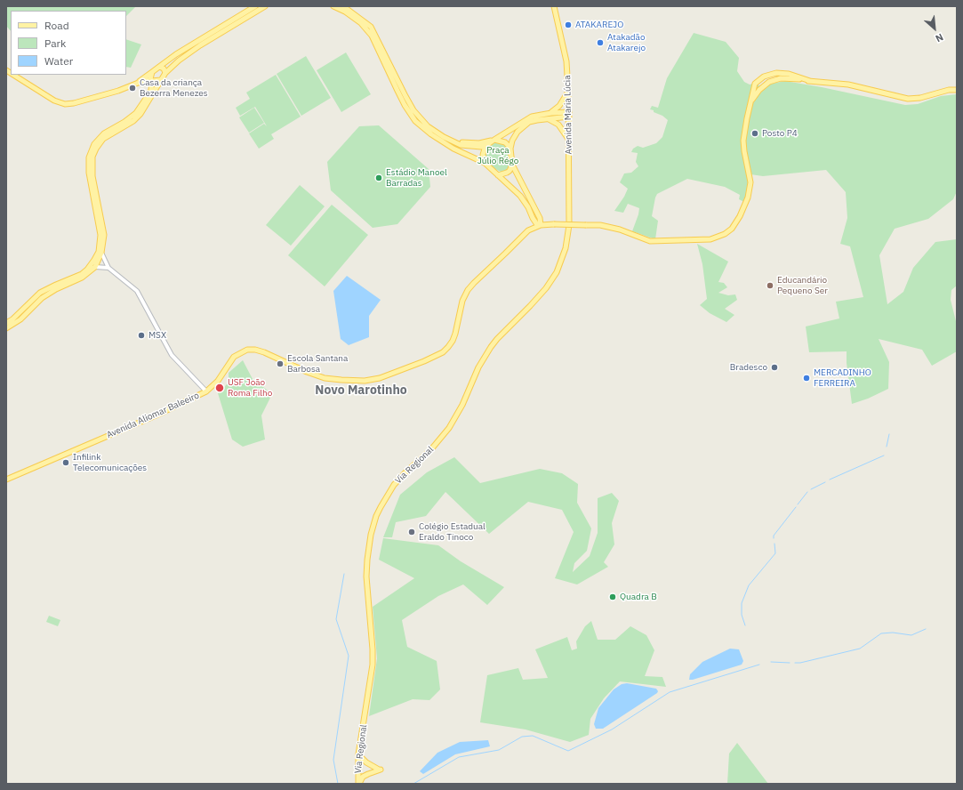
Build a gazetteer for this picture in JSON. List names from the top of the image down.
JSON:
{
  "streets": {
    "main road": ["Avenida Maria Lúcia", "Avenida Aliomar Baleeiro", "Via Regional"]
  },
  "crossings": [
    ["Avenida Maria Lúcia", "Via Regional"]
  ],
  "districts": ["Novo Marotinho"],
  "parks": ["Praça Júlio Régo"],
  "places": [
    "ATAKAREJO",
    "Atakadão Atakarejo",
    "Casa da criança Bezerra Menezes",
    "Posto P4",
    "Estádio Manoel Barradas",
    "Educandário Pequeno Ser",
    "MSX",
    "Escola Santana Barbosa",
    "Bradesco",
    "MERCADINHO FERREIRA",
    "USF João Roma Filho",
    "Infilink Telecomunicações",
    "Colégio Estadual Eraldo Tinoco",
    "Quadra B"
  ],
  "legend": ["Road", "Park", "Water"],
  "north": "bottom right"
}
